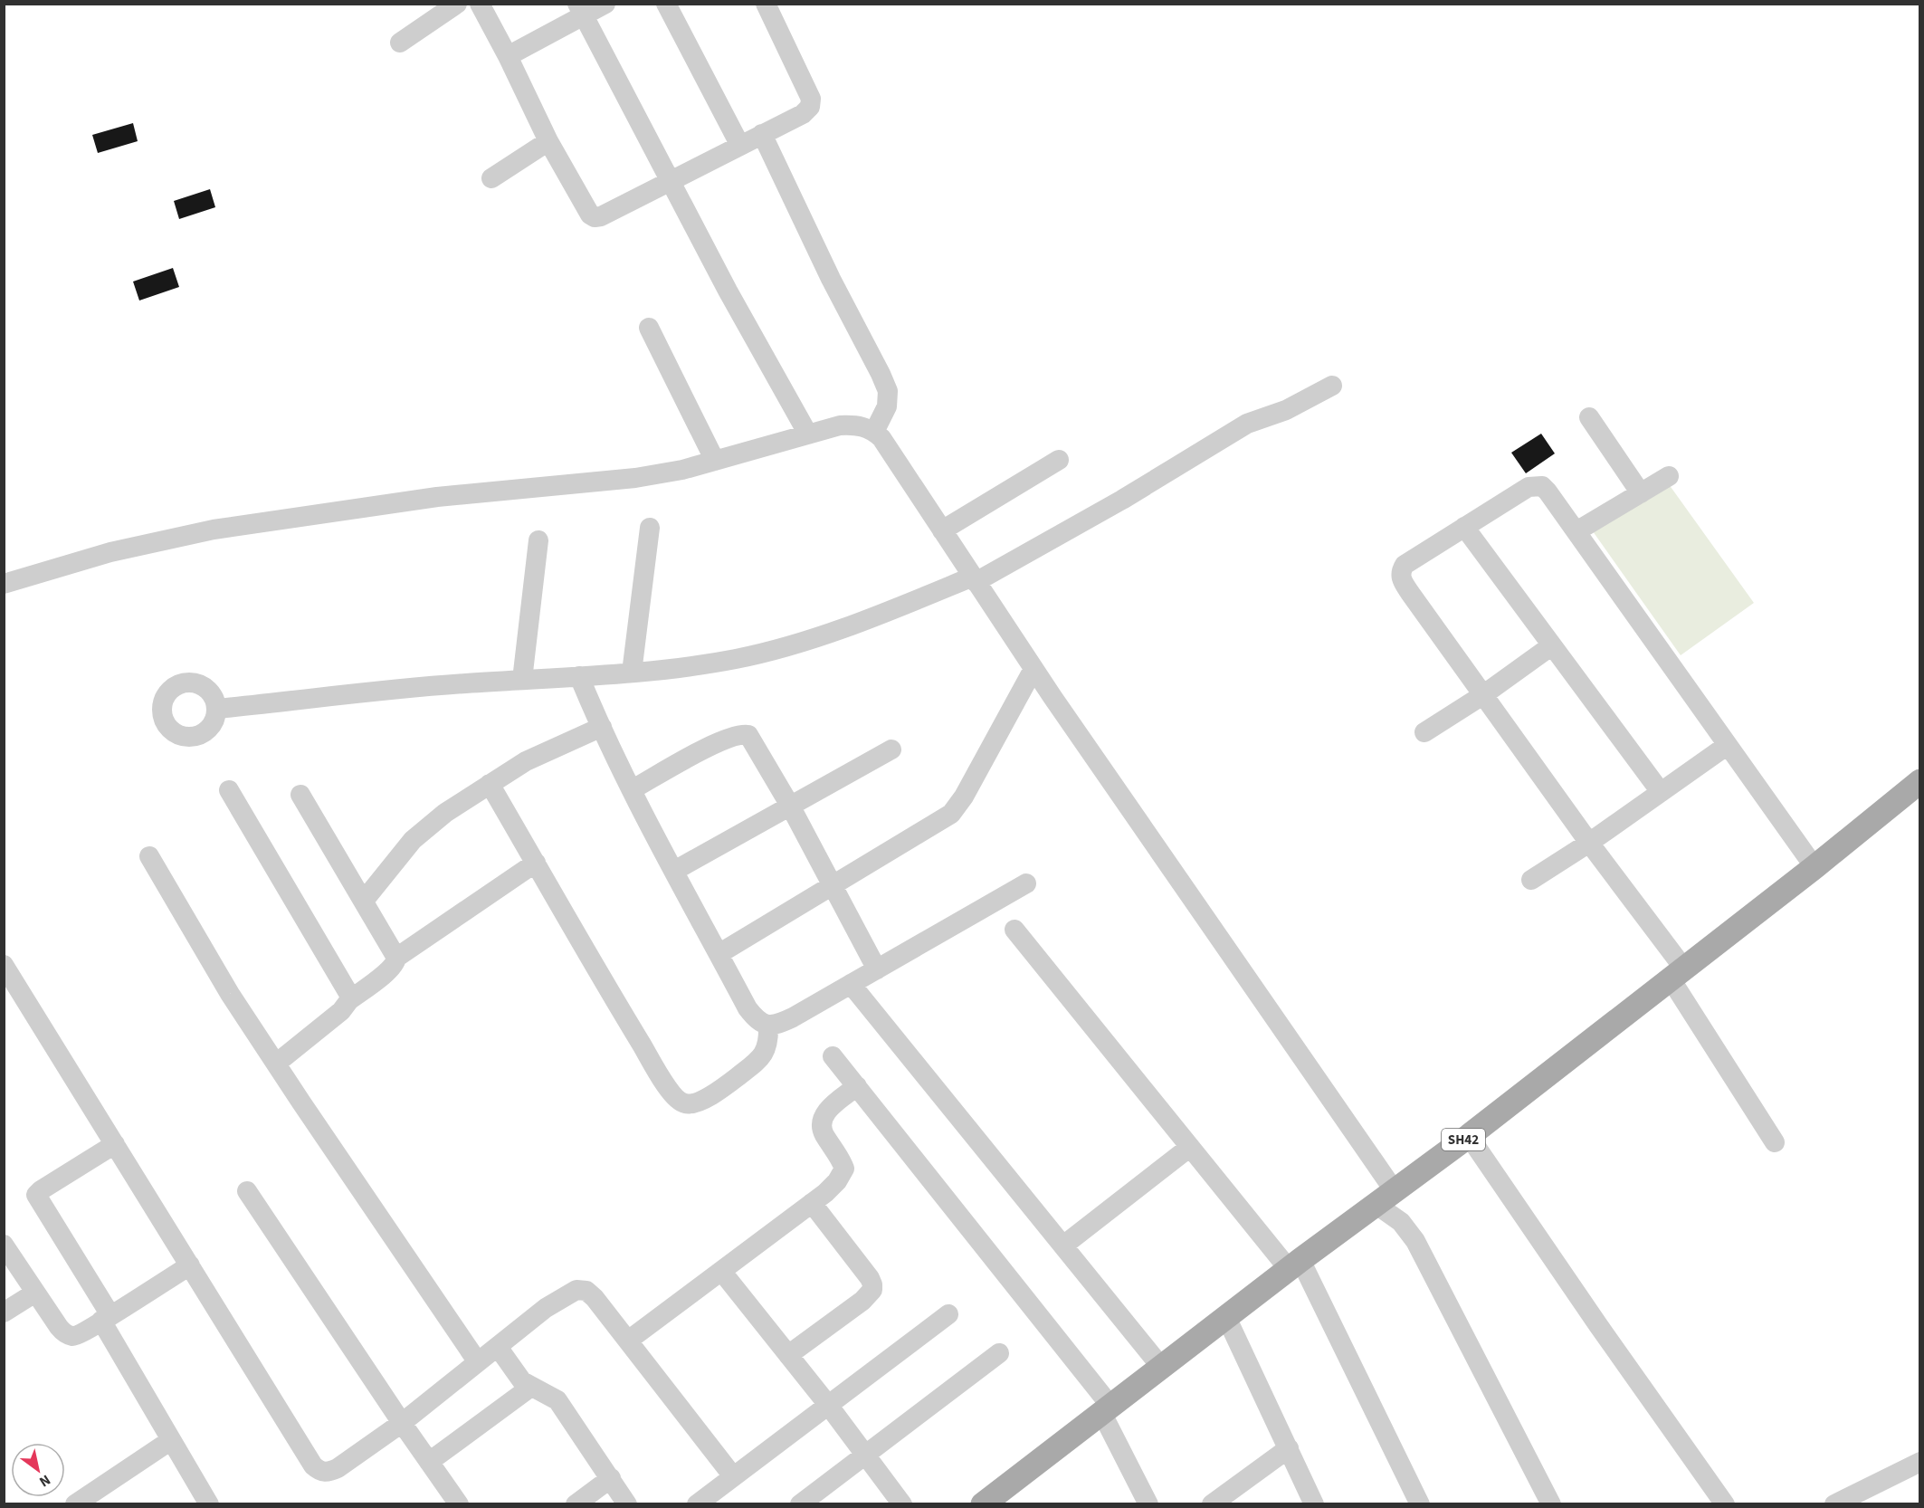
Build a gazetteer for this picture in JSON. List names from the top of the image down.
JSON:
{
  "streets": {
    "main road": ["SH42"]
  },
  "north": "bottom right"
}
